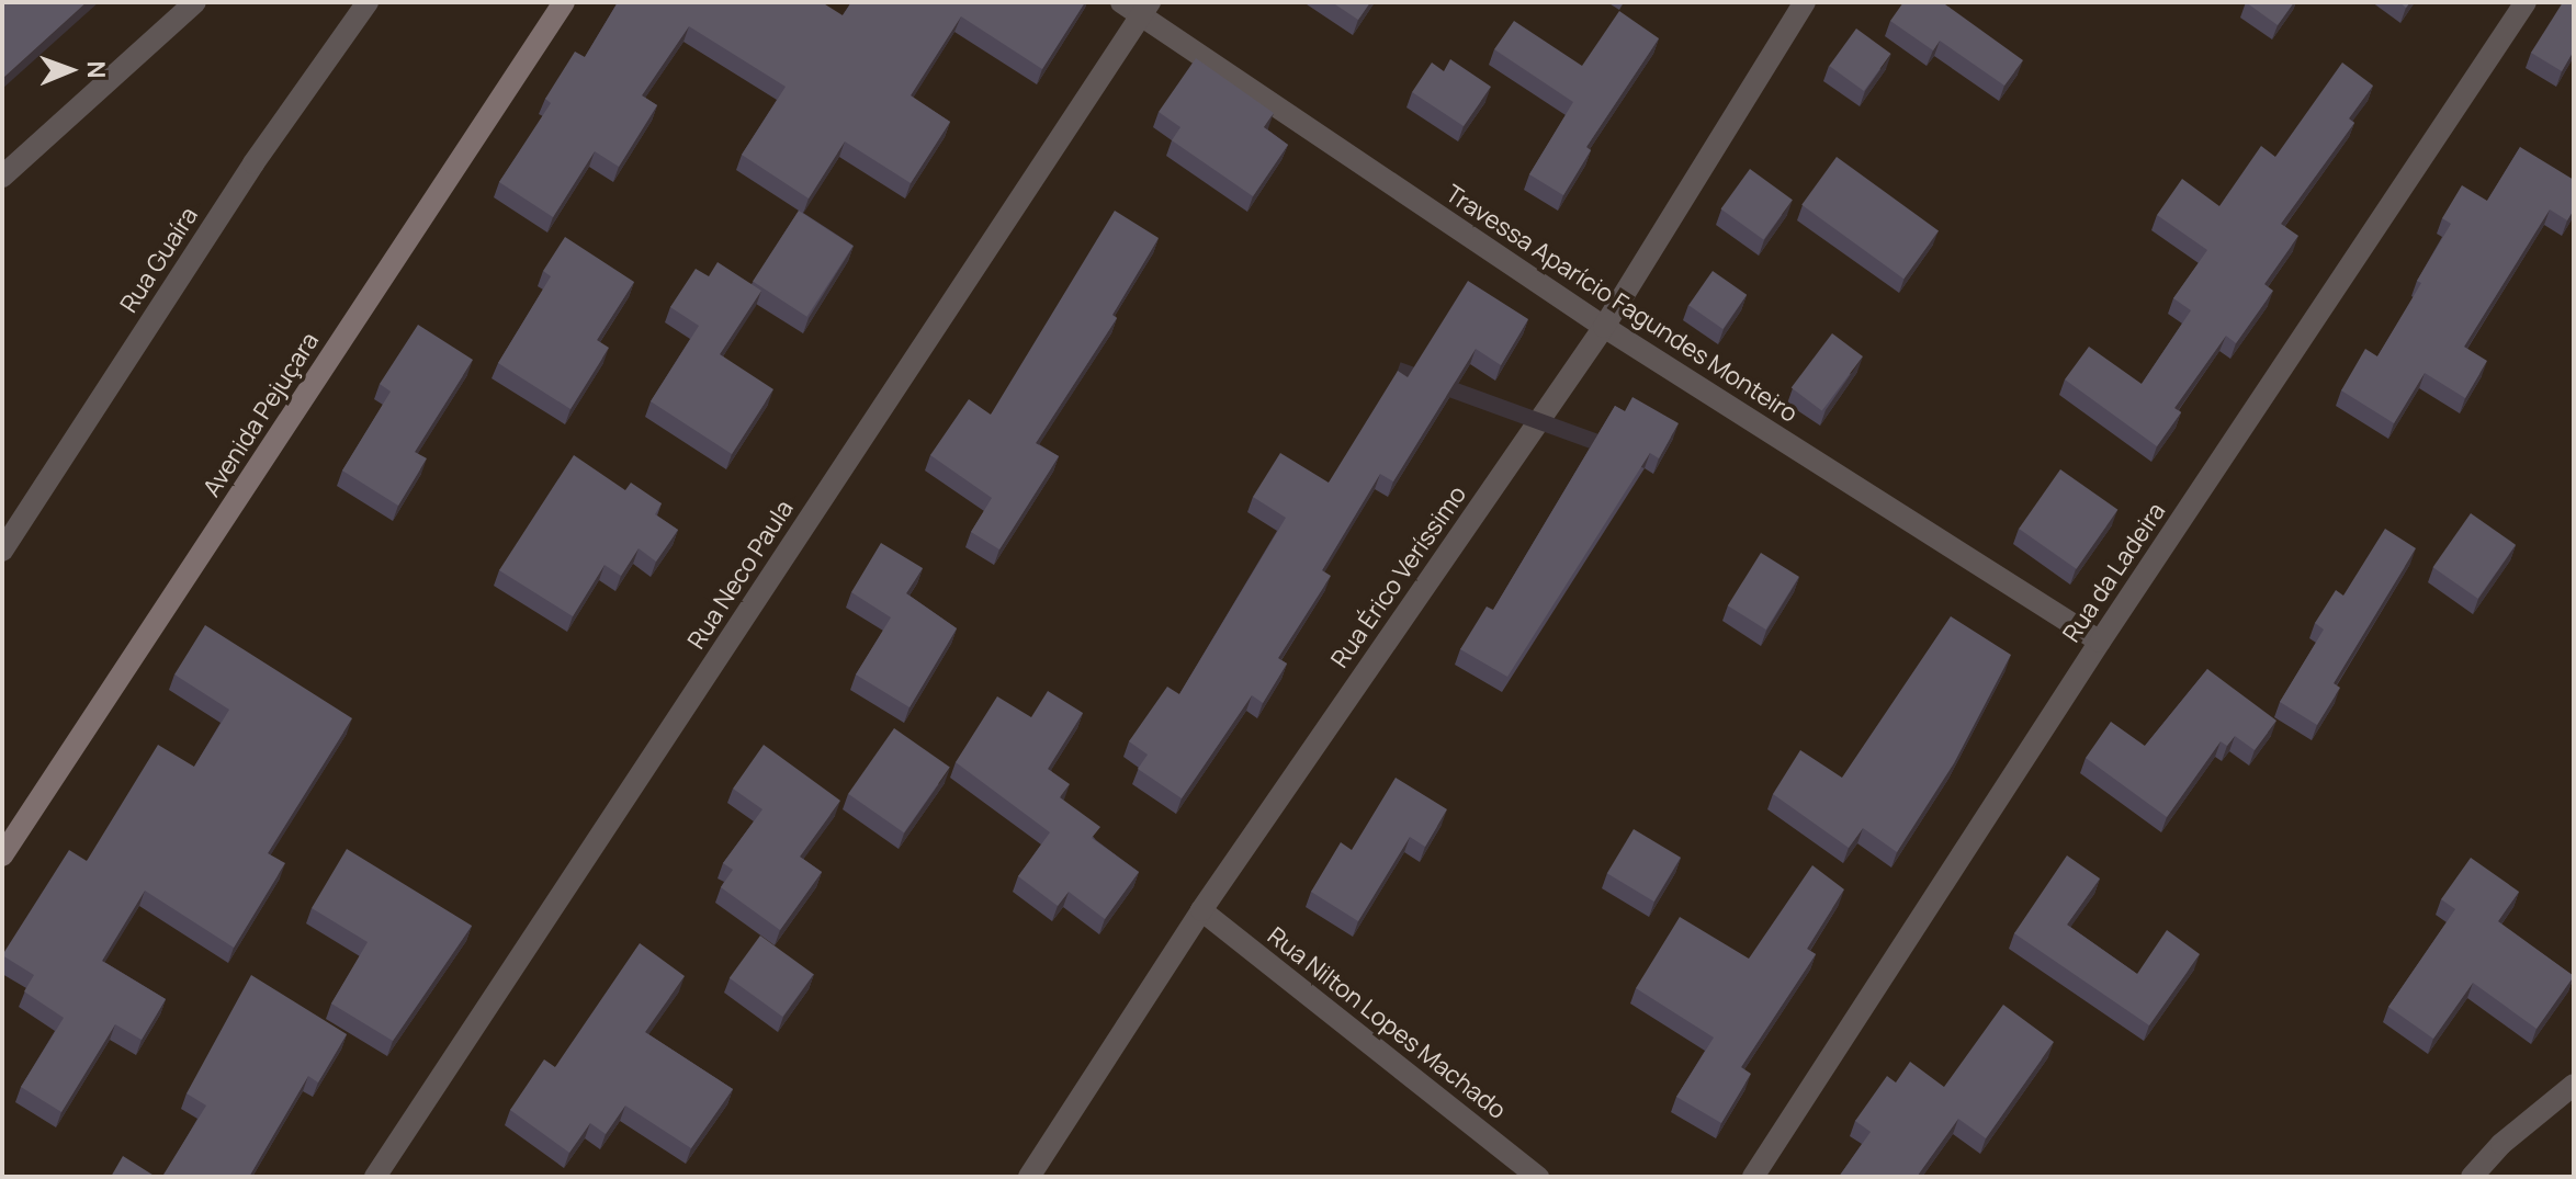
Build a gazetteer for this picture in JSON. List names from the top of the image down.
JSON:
{
  "streets": {
    "street": [
      "Rua Guaíra",
      "Travessa Aparício Fagundes Monteiro",
      "Avenida Pejuçara",
      "Rua da Ladeira",
      "Rua Neco Paula",
      "Rua Érico Veríssimo",
      "Rua Nilton Lopes Machado"
    ]
  },
  "crossings": [
    ["Travessa Aparício Fagundes Monteiro", "Rua da Ladeira"],
    ["Travessa Aparício Fagundes Monteiro", "Rua Neco Paula"],
    ["Travessa Aparício Fagundes Monteiro", "Rua Érico Veríssimo"],
    ["Rua Érico Veríssimo", "Rua Nilton Lopes Machado"]
  ],
  "north": "right"
}
